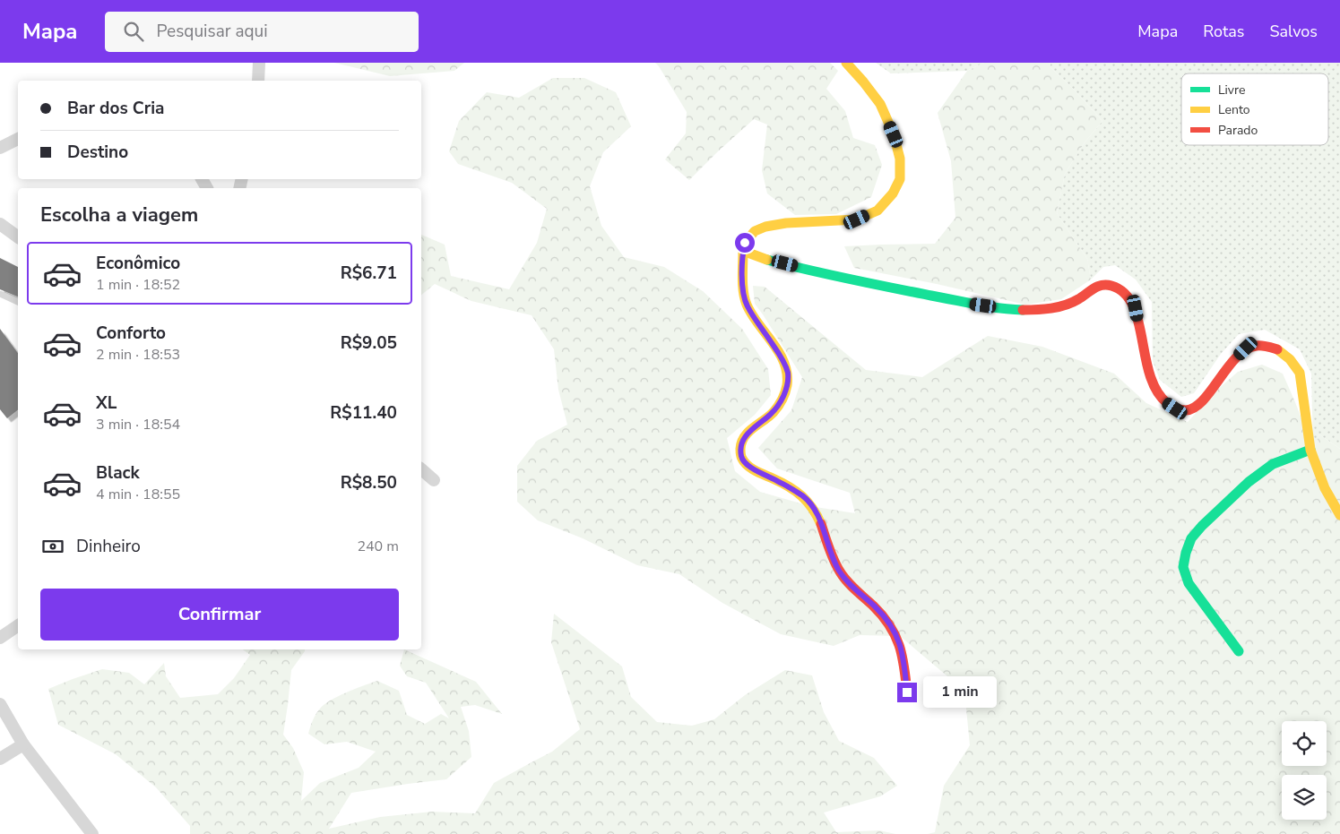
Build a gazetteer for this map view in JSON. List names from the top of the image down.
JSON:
{
  "legend": ["Livre", "Lento", "Parado"],
  "page": {
    "header": "Mapa",
    "search": "Pesquisar aqui",
    "nav": ["Mapa", "Rotas", "Salvos"],
    "banner": ["Bar dos Cria", "Destino"],
    "heading": "Escolha a viagem",
    "list": [
      {
        "name": "Econômico",
        "note": "1 min · 18:52",
        "value": "R$6.71"
      },
      {
        "name": "Conforto",
        "note": "2 min · 18:53",
        "value": "R$9.05"
      },
      {
        "name": "XL",
        "note": "3 min · 18:54",
        "value": "R$11.40"
      },
      {
        "name": "Black",
        "note": "4 min · 18:55",
        "value": "R$8.50"
      }
    ],
    "pay": ["Dinheiro", "240 m"],
    "buttons": "Confirmar",
    "bubble": "1 min"
  }
}
